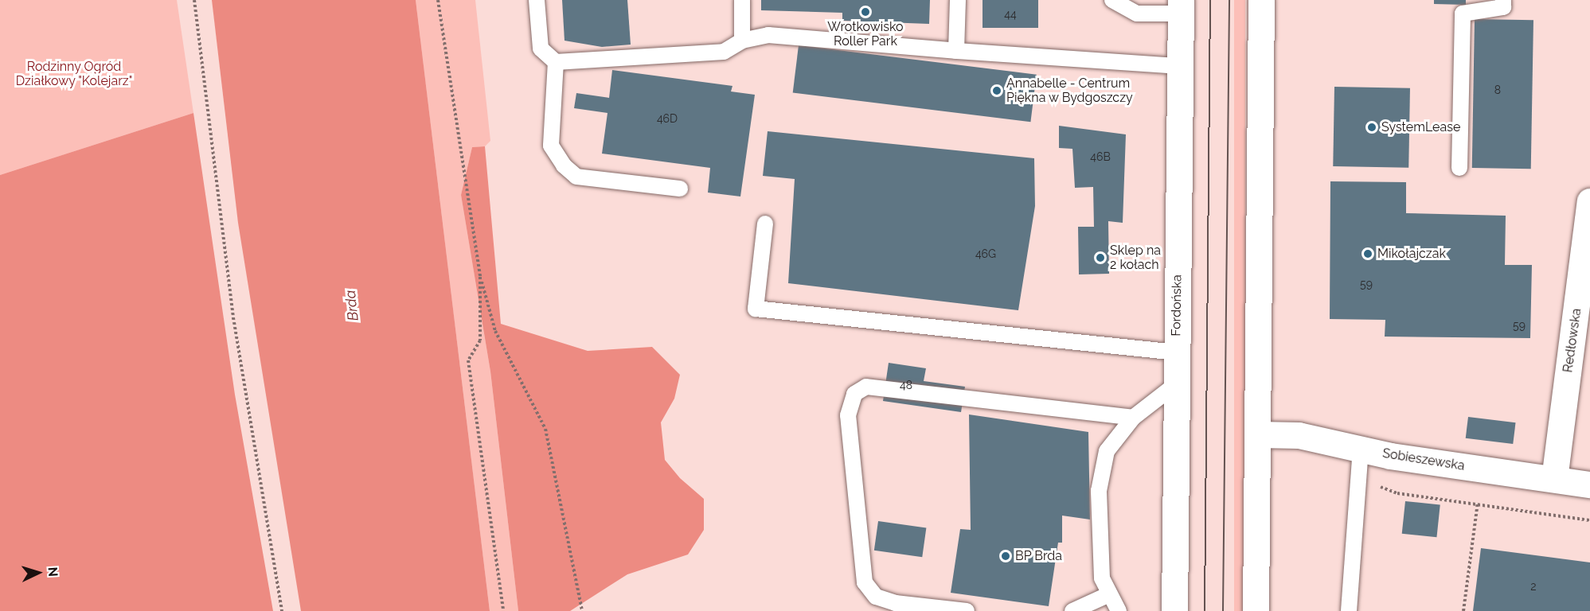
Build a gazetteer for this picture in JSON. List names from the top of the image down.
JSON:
{
  "streets": {
    "main road": ["Fordońska", "Redłowska", "Sobieszewska"]
  },
  "crossings": [
    ["Redłowska", "Sobieszewska"]
  ],
  "water": ["Brda"],
  "parks": ["Rodzinny Ogród Działkowy \"Kolejarz\""],
  "places": [
    "Wrotkowisko Roller Park",
    "Annabelle - Centrum Piękna w Bydgoszczy",
    "SystemLease",
    "Mikołajczak",
    "Sklep na 2 kołach",
    "BP Brda"
  ],
  "house_numbers": [
    "44",
    "8",
    "46D",
    "46B",
    "46G",
    "59",
    "59",
    "48",
    "2"
  ],
  "north": "right"
}
